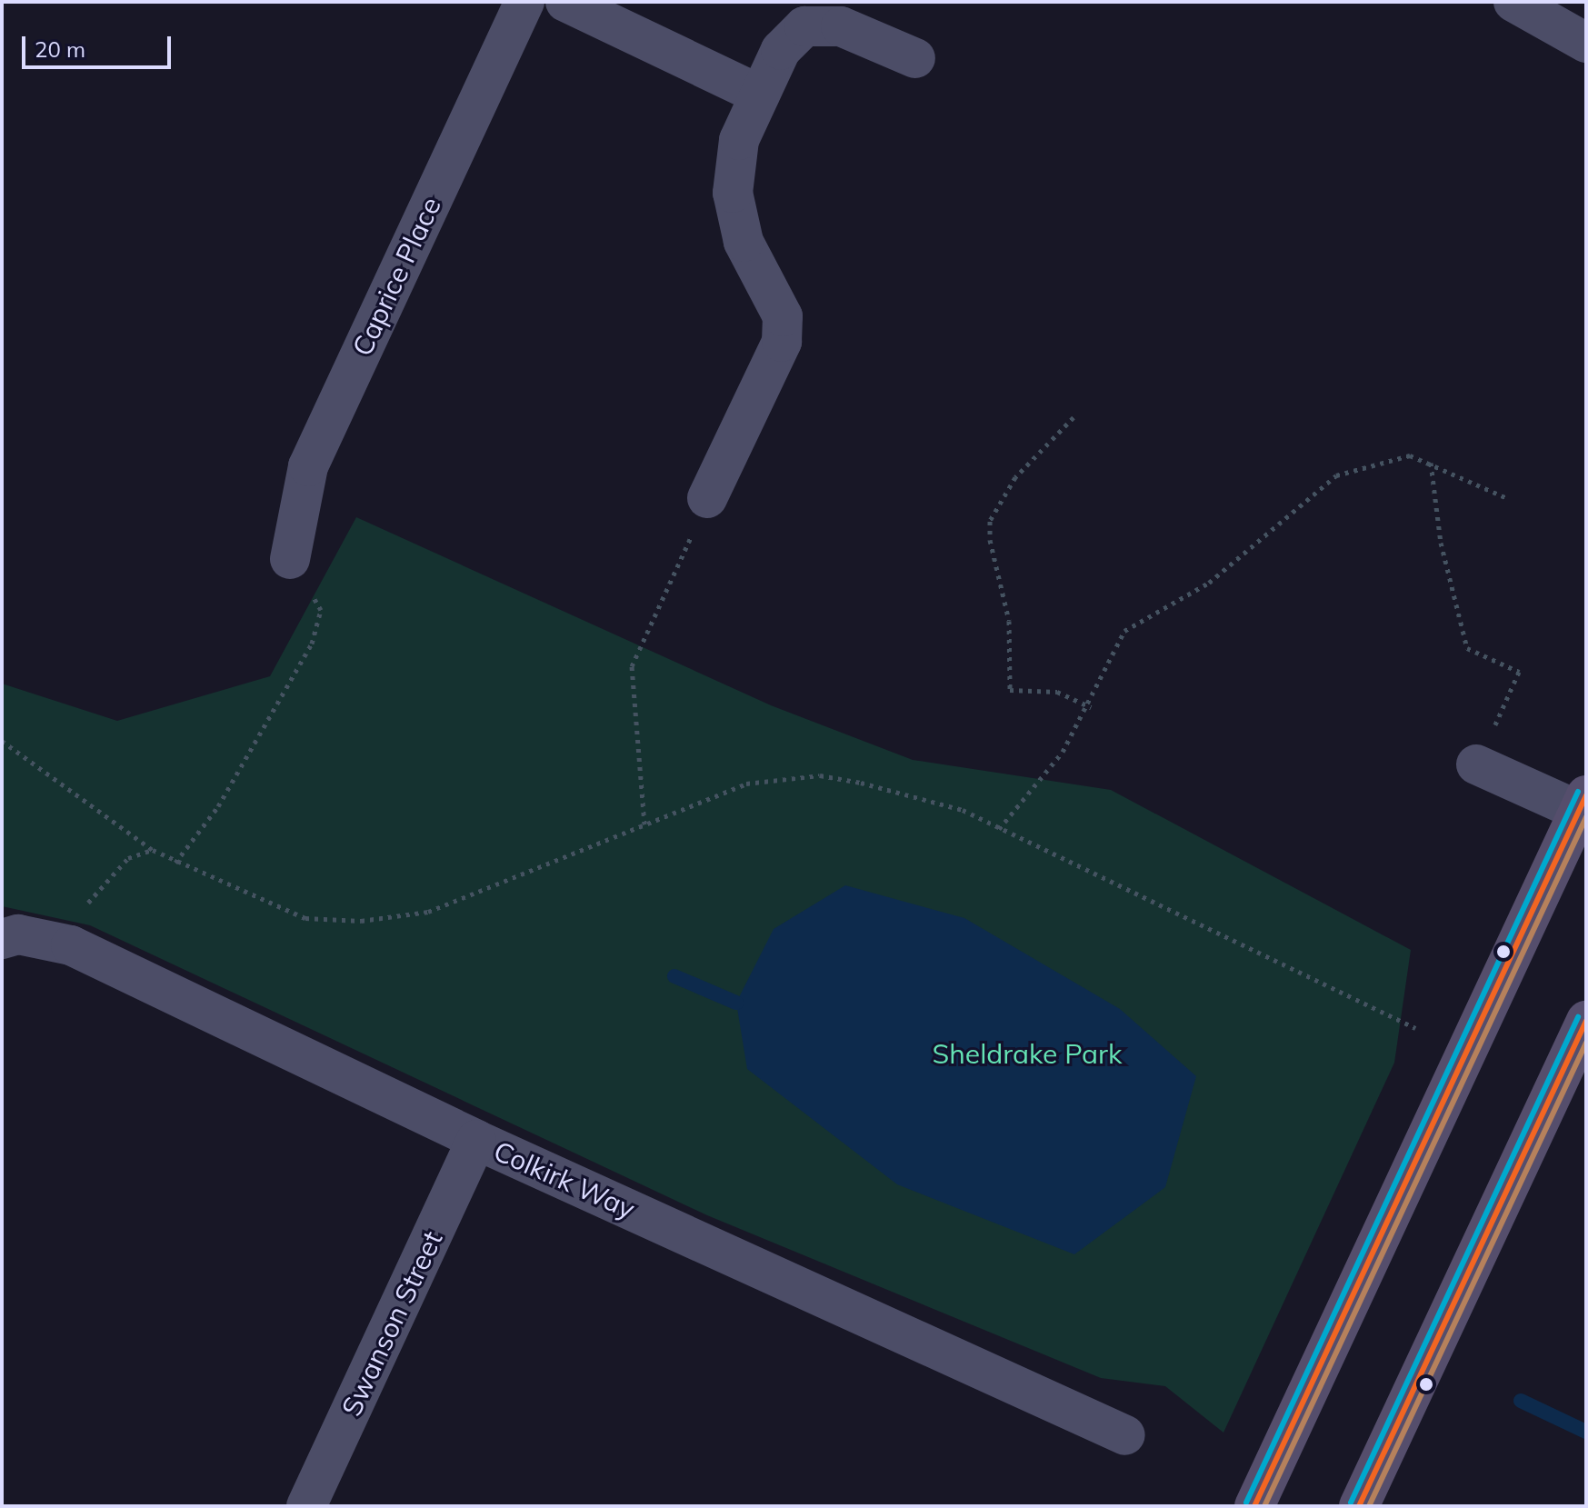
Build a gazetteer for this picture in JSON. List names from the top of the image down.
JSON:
{
  "streets": {
    "street": ["Caprice Place", "Colkirk Way", "Swanson Street"]
  },
  "crossings": [
    ["Colkirk Way", "Swanson Street"]
  ],
  "parks": ["Sheldrake Park"],
  "scale_bar": "20 m"
}
